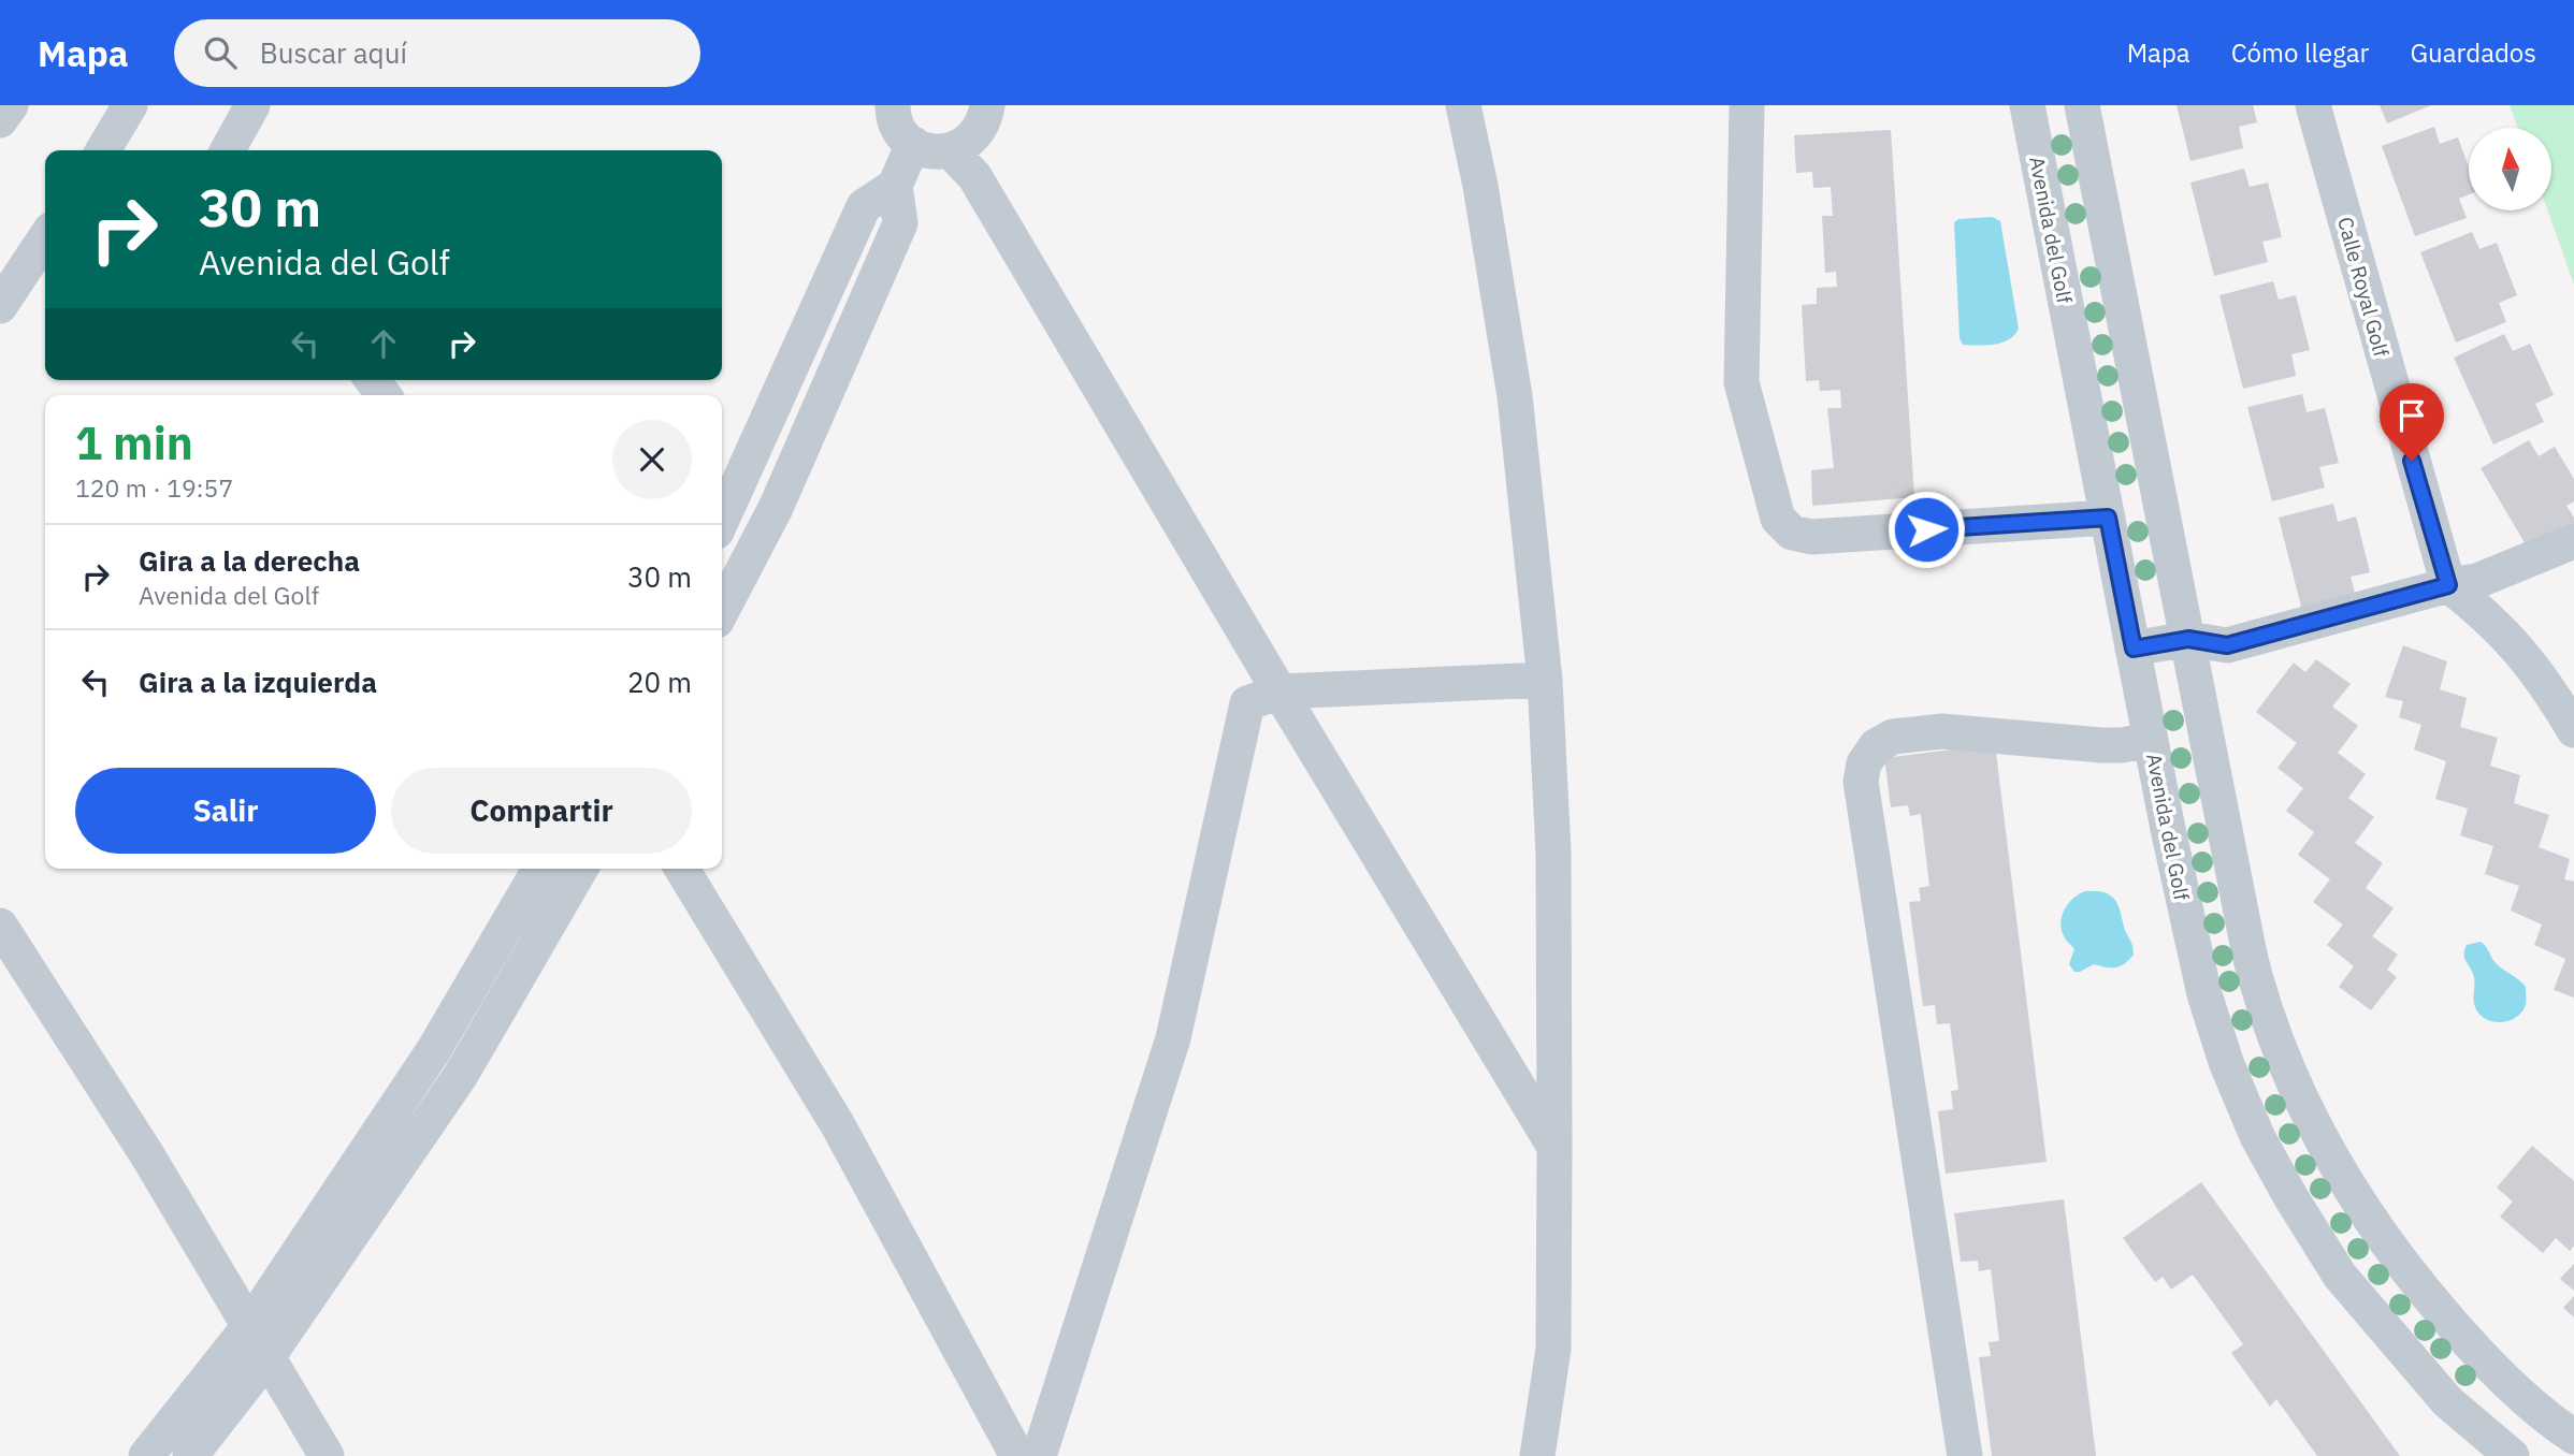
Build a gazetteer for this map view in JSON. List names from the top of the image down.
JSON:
{
  "streets": {
    "street": ["Avenida del Golf", "Calle Royal Golf"]
  },
  "north": "top",
  "page": {
    "header": "Mapa",
    "search": "Buscar aquí",
    "nav": ["Mapa", "Cómo llegar", "Guardados"],
    "turn": ["30 m", "Avenida del Golf"],
    "heading": ["1 min", "120 m · 19:57"],
    "list": [
      {
        "name": "Gira a la derecha",
        "note": "Avenida del Golf",
        "value": "30 m"
      },
      {
        "name": "Gira a la izquierda",
        "value": "20 m"
      }
    ],
    "buttons": ["Salir", "Compartir"]
  }
}
